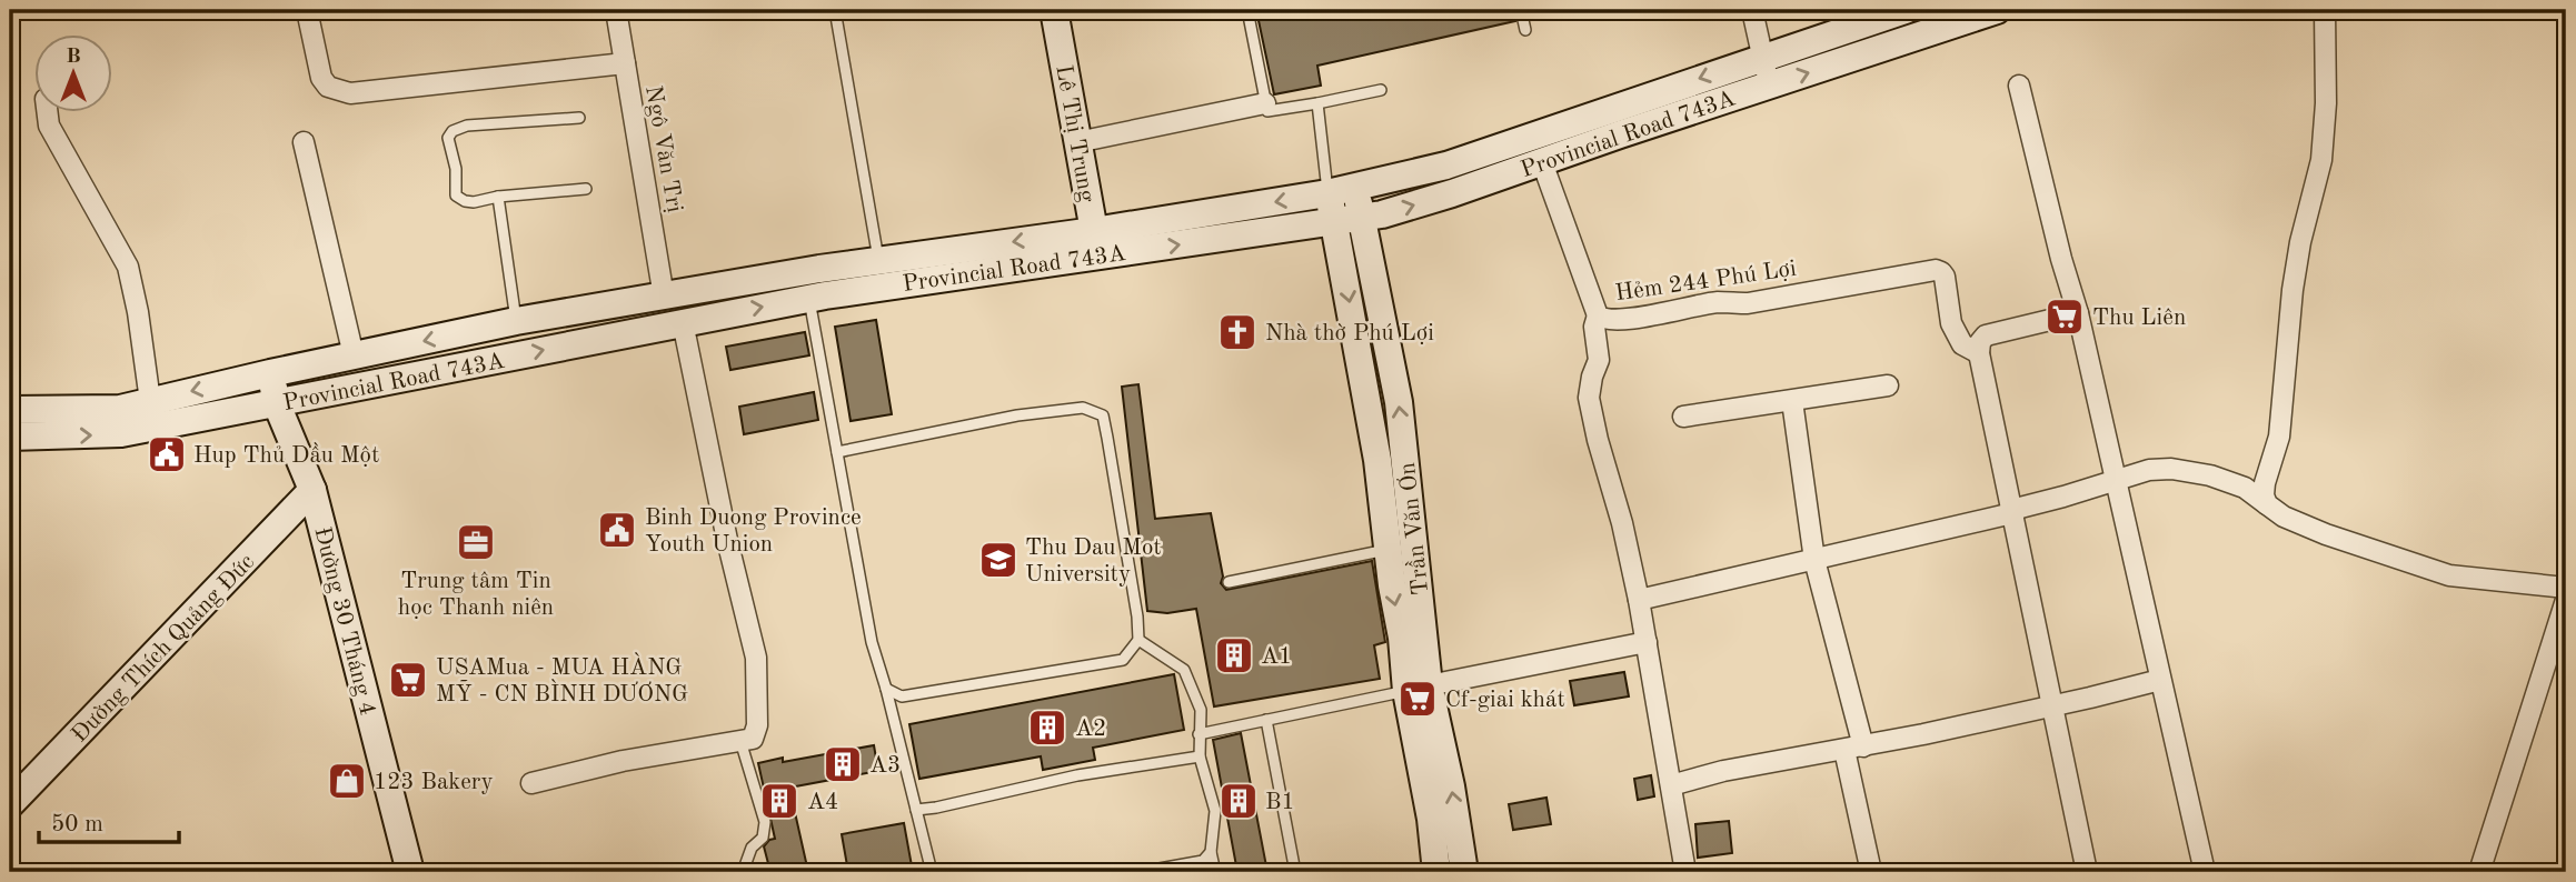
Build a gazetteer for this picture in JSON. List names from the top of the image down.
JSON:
{
  "streets": {
    "main road": [
      "Lê Thị Trung",
      "Provincial Road 743A",
      "Trần Văn Ơn",
      "Đường 30 Tháng 4",
      "Đường Thích Quảng Đức"
    ],
    "street": ["Ngô Văn Trị", "Hẻm 244 Phú Lợi"]
  },
  "crossings": [
    ["Lê Thị Trung", "Provincial Road 743A"],
    ["Provincial Road 743A", "Ngô Văn Trị"],
    ["Provincial Road 743A", "Hẻm 244 Phú Lợi"],
    ["Provincial Road 743A", "Trần Văn Ơn"],
    ["Provincial Road 743A", "Đường 30 Tháng 4"],
    ["Đường 30 Tháng 4", "Đường Thích Quảng Đức"]
  ],
  "places": {
    "supermarket": ["Thu Liên", "USAMua - MUA HÀNG MỸ - CN BÌNH DƯƠNG", "Cf-giai khát"],
    "church": ["Nhà thờ Phú Lợi"],
    "public building": ["Hup Thủ Dầu Một", "Binh Duong Province Youth Union"],
    "office": ["Trung tâm Tin học Thanh niên"],
    "school or university": ["Thu Dau Mot University"],
    "building": [
      "A1",
      "A2",
      "A3",
      "A4",
      "B1"
    ],
    "shop": ["123 Bakery"]
  },
  "scale_bar": "50 m",
  "north": "top"
}
